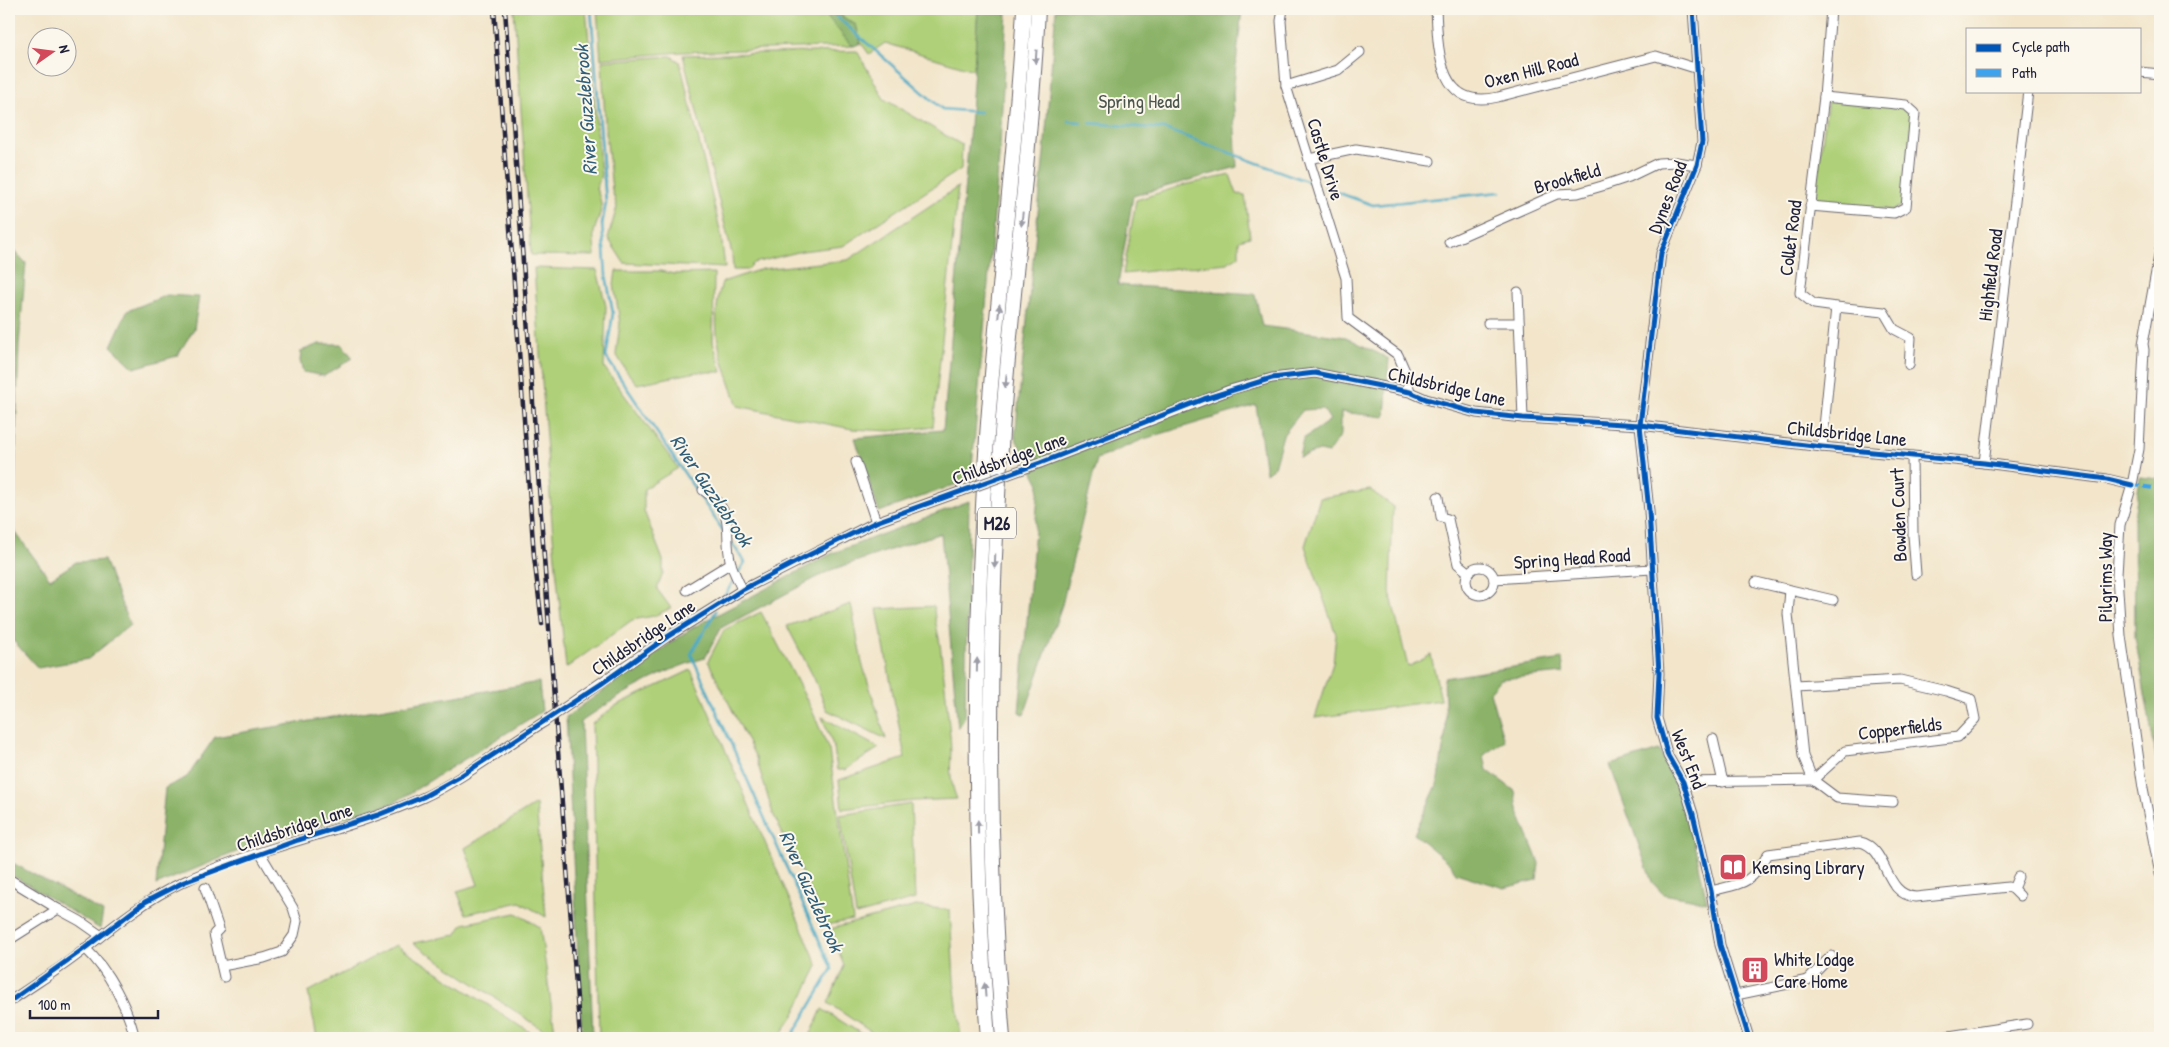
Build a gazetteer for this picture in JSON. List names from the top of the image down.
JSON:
{
  "streets": {
    "highway": ["M26"],
    "street": [
      "Oxen Hill Road",
      "Castle Drive",
      "Brookfield",
      "Dynes Road",
      "Collet Road",
      "Highfield Road",
      "Childsbridge Lane",
      "Bowden Court",
      "Spring Head Road",
      "Pilgrims Way",
      "Copperfields",
      "West End"
    ]
  },
  "crossings": [
    ["Oxen Hill Road", "Dynes Road"],
    ["Castle Drive", "Childsbridge Lane"],
    ["Brookfield", "Dynes Road"],
    ["Dynes Road", "Childsbridge Lane"],
    ["Dynes Road", "West End"],
    ["Highfield Road", "Childsbridge Lane"],
    ["Childsbridge Lane", "Bowden Court"],
    ["Childsbridge Lane", "Pilgrims Way"],
    ["Childsbridge Lane", "West End"],
    ["Spring Head Road", "West End"]
  ],
  "water": ["River Guzzlebrook"],
  "parks": ["Spring Head"],
  "places": {
    "library": ["Kemsing Library"],
    "building": ["White Lodge Care Home"]
  },
  "legend": ["Cycle path", "Path"],
  "scale_bar": "100 m",
  "north": "right"
}
